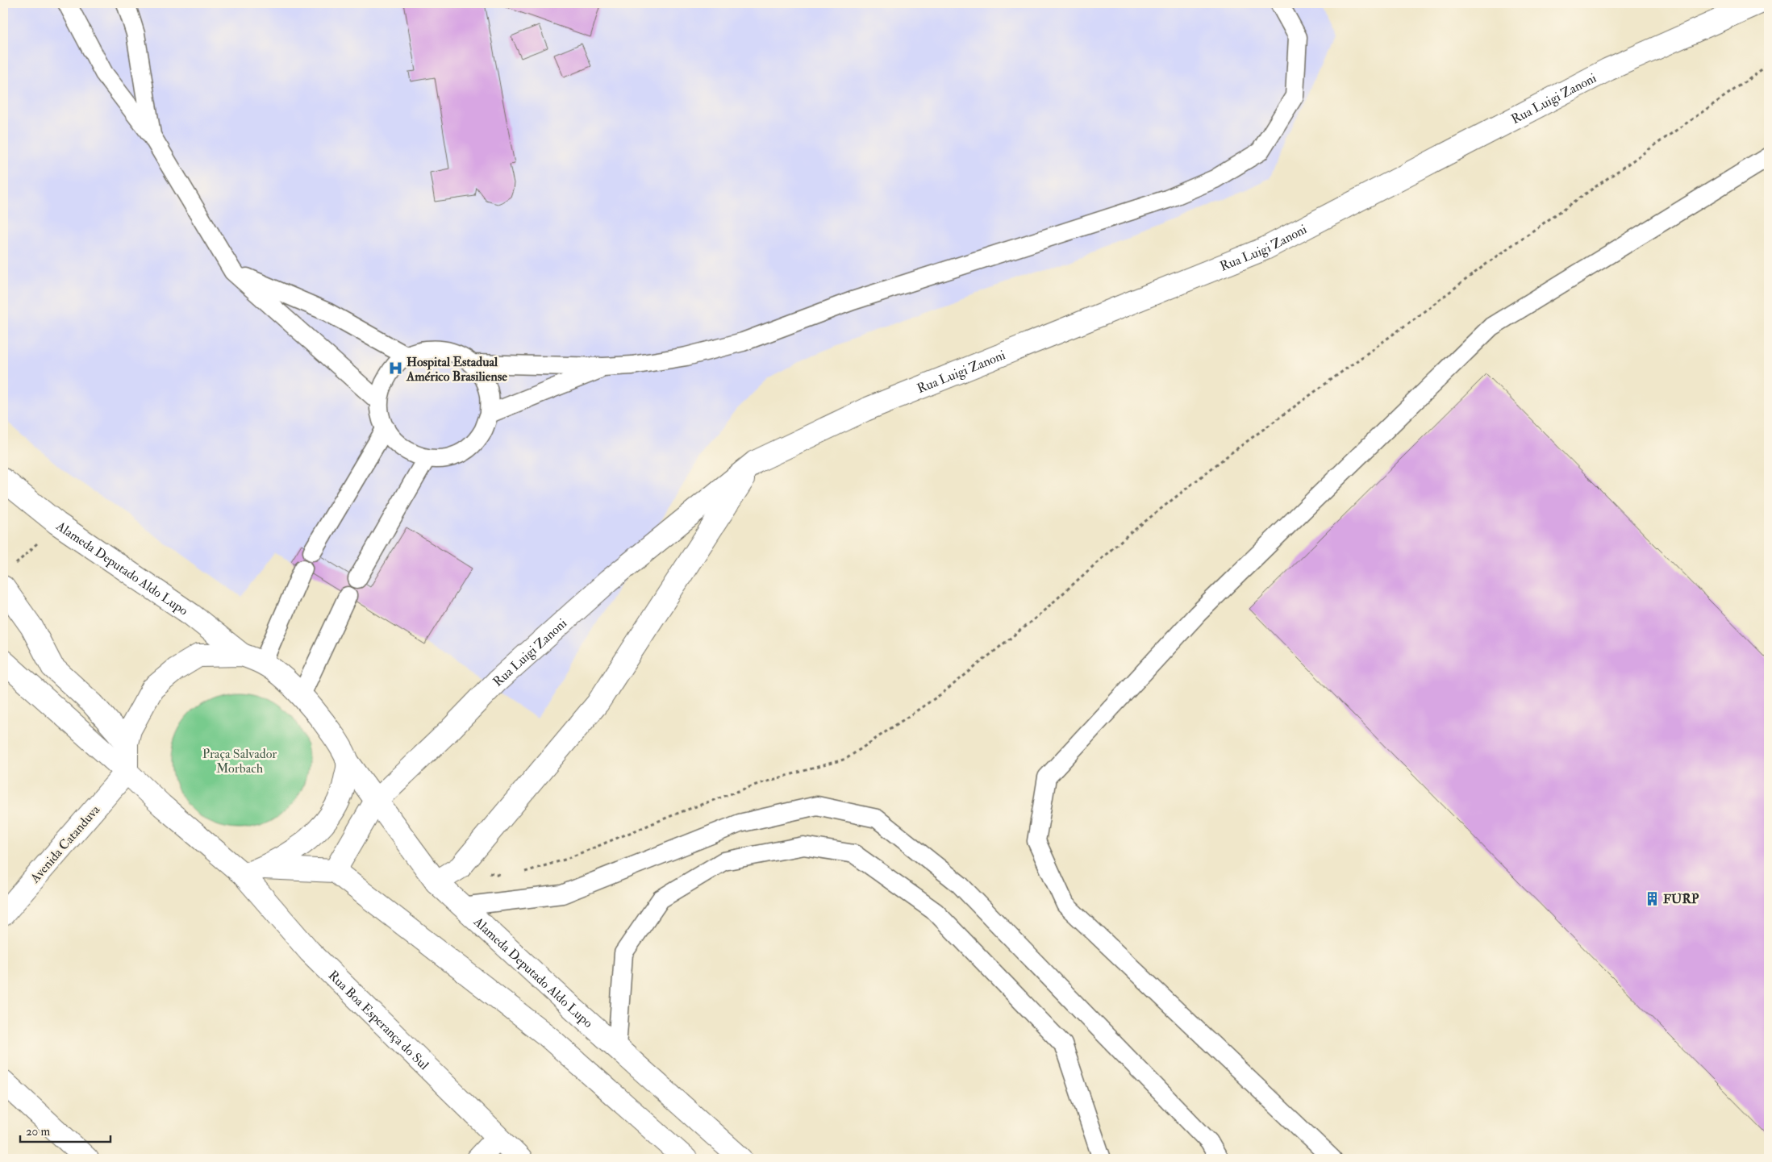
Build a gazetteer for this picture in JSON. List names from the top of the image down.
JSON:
{
  "streets": {
    "street": [
      "Rua Luigi Zanoni",
      "Alameda Deputado Aldo Lupo",
      "Avenida Catanduva",
      "Rua Boa Esperança do Sul"
    ]
  },
  "crossings": [
    ["Rua Luigi Zanoni", "Alameda Deputado Aldo Lupo"],
    ["Avenida Catanduva", "Rua Boa Esperança do Sul"]
  ],
  "parks": ["Praça Salvador Morbach"],
  "places": {
    "hospital": ["Hospital Estadual Américo Brasiliense"],
    "building": ["FURP"]
  },
  "scale_bar": "20 m"
}
